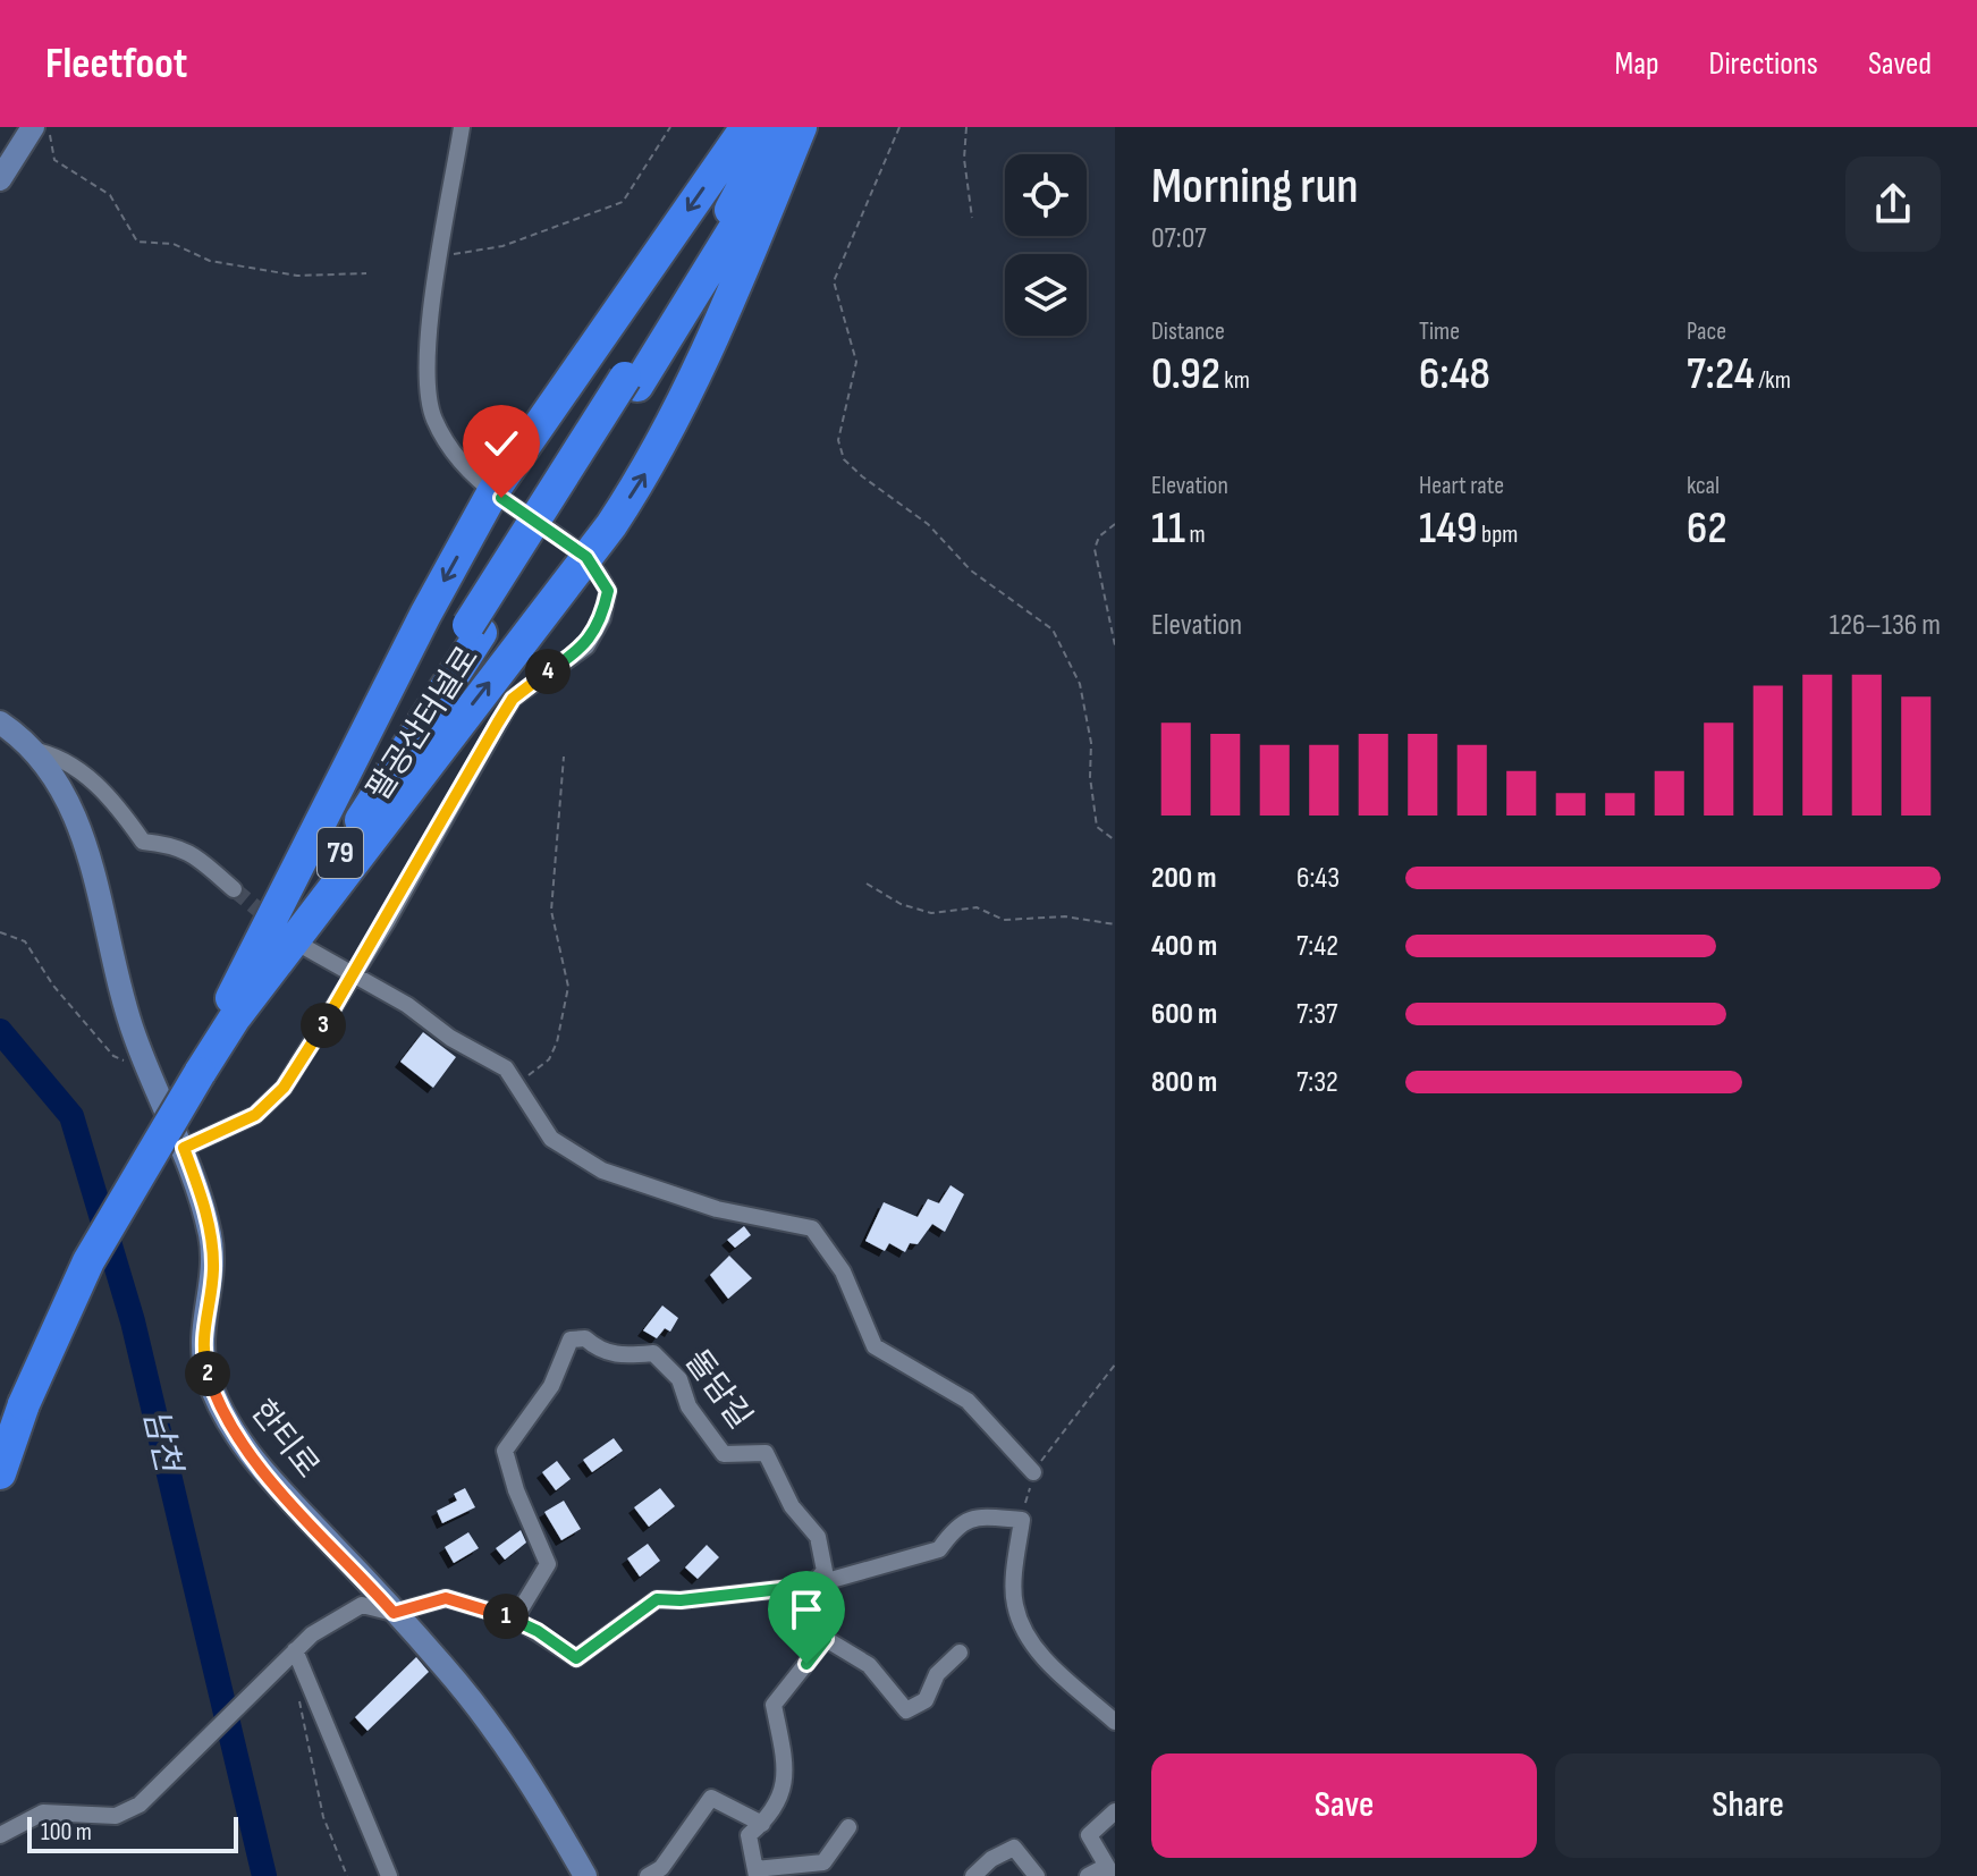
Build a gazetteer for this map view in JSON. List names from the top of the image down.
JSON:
{
  "streets": {
    "highway": ["팔공산터널로", "79"],
    "street": ["돌담길", "한티로"]
  },
  "water": ["남천"],
  "scale_bar": "100 m",
  "page": {
    "header": "Fleetfoot",
    "nav": ["Map", "Directions", "Saved"],
    "heading": ["Morning run", "07:07"],
    "stats": [
      ["Distance", "0.92 km"],
      ["Time", "6:48"],
      ["Pace", "7:24 /km"],
      ["Elevation", "11 m"],
      ["Heart rate", "149 bpm"],
      ["kcal", "62"]
    ],
    "chart": ["Elevation", "126–136 m"],
    "pins": [
      "4",
      "3",
      "2",
      "1"
    ],
    "list": [
      {
        "name": "200 m",
        "note": "6:43"
      },
      {
        "name": "400 m",
        "note": "7:42"
      },
      {
        "name": "600 m",
        "note": "7:37"
      },
      {
        "name": "800 m",
        "note": "7:32"
      }
    ],
    "buttons": ["Save", "Share"],
    "scale": "100 m"
  }
}
